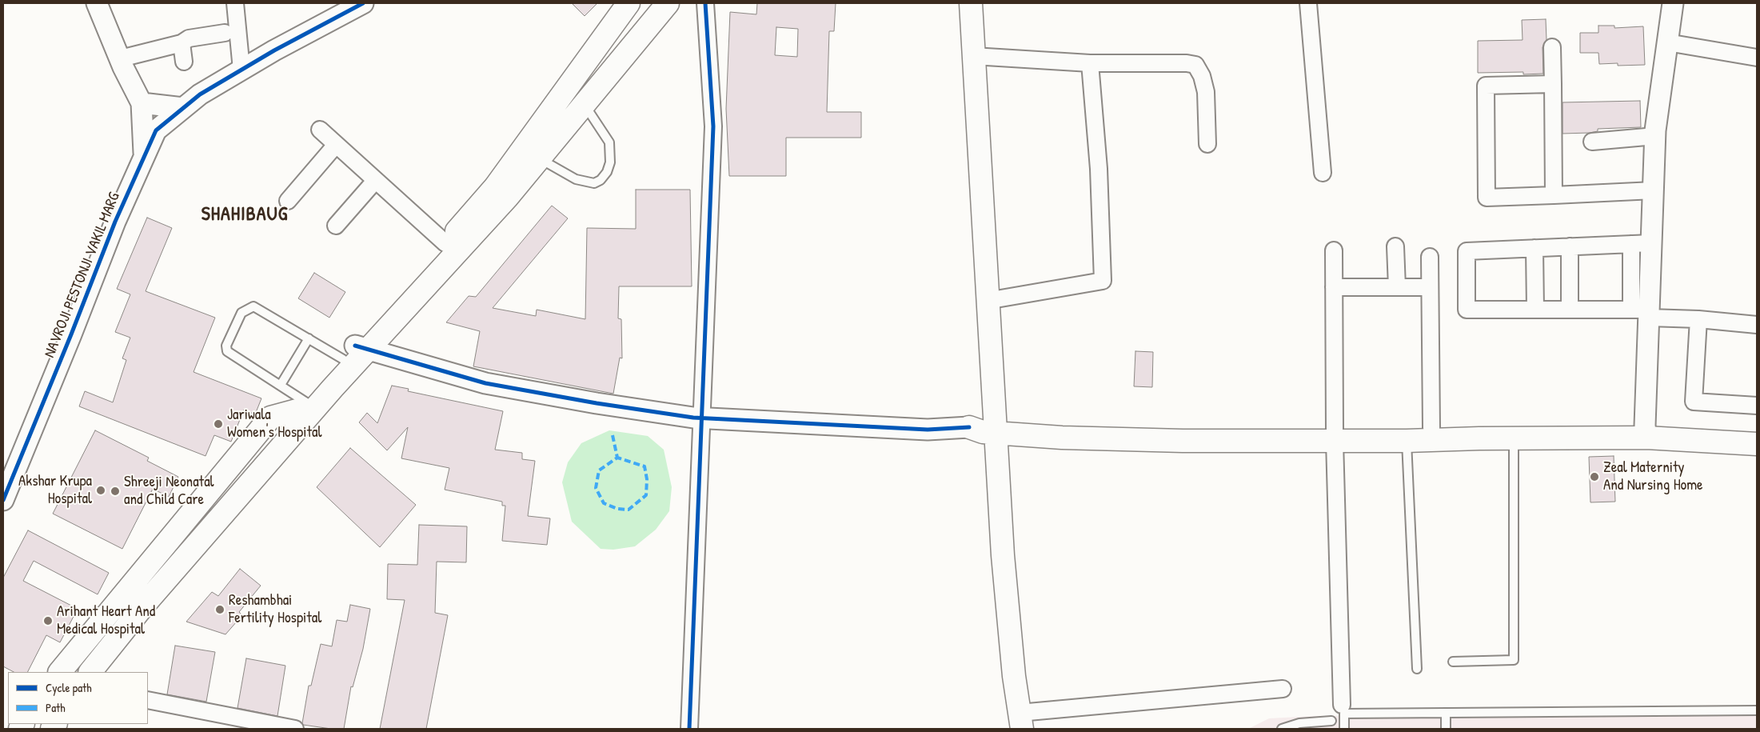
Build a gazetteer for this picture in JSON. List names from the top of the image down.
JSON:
{
  "streets": {
    "street": ["NAVROJI PESTONJI VAKIL MARG"]
  },
  "districts": ["SHAHIBAUG"],
  "places": [
    "Jariwala Women's Hospital",
    "Zeal Maternity And Nursing Home",
    "Akshar Krupa Hospital",
    "Shreeji Neonatal and Child Care",
    "Reshambhai Fertility Hospital",
    "Arihant Heart And Medical Hospital"
  ],
  "legend": ["Cycle path", "Path"]
}
